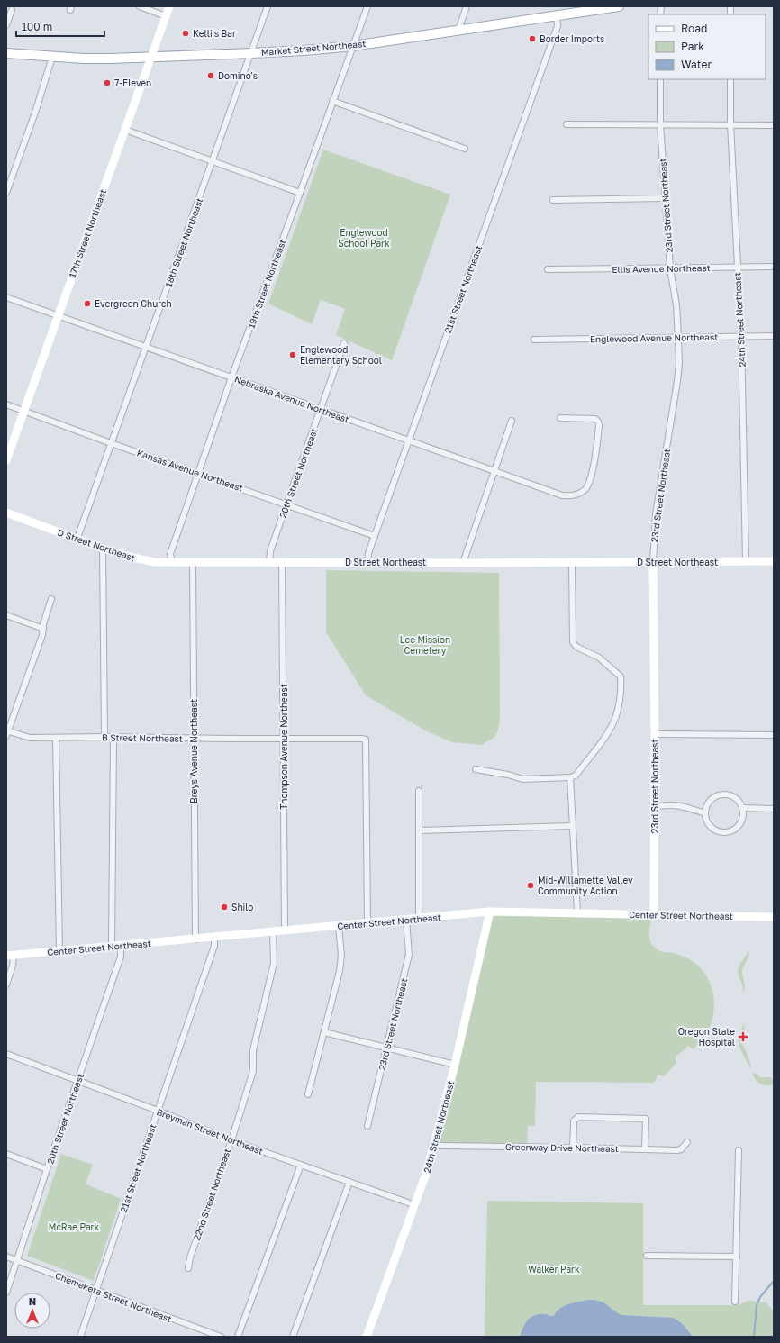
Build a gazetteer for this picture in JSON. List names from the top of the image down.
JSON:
{
  "streets": {
    "main road": ["Market Street Northeast"],
    "street": [
      "23rd Street Northeast",
      "17th Street Northeast",
      "18th Street Northeast",
      "Ellis Avenue Northeast",
      "19th Street Northeast",
      "21st Street Northeast",
      "24th Street Northeast",
      "Englewood Avenue Northeast",
      "Nebraska Avenue Northeast",
      "Kansas Avenue Northeast",
      "20th Street Northeast",
      "D Street Northeast",
      "B Street Northeast",
      "Thompson Avenue Northeast",
      "Breys Avenue Northeast",
      "Center Street Northeast",
      "Breyman Street Northeast",
      "Greenway Drive Northeast",
      "22nd Street Northeast",
      "Chemeketa Street Northeast"
    ]
  },
  "crossings": [
    ["Market Street Northeast", "17th Street Northeast"],
    ["Market Street Northeast", "18th Street Northeast"],
    ["Market Street Northeast", "19th Street Northeast"],
    ["Market Street Northeast", "21st Street Northeast"],
    ["23rd Street Northeast", "Ellis Avenue Northeast"],
    ["23rd Street Northeast", "Englewood Avenue Northeast"],
    ["23rd Street Northeast", "D Street Northeast"],
    ["23rd Street Northeast", "Center Street Northeast"],
    ["17th Street Northeast", "Nebraska Avenue Northeast"],
    ["17th Street Northeast", "Kansas Avenue Northeast"],
    ["18th Street Northeast", "Nebraska Avenue Northeast"],
    ["18th Street Northeast", "Kansas Avenue Northeast"],
    ["18th Street Northeast", "D Street Northeast"],
    ["Ellis Avenue Northeast", "24th Street Northeast"],
    ["19th Street Northeast", "Nebraska Avenue Northeast"],
    ["19th Street Northeast", "Kansas Avenue Northeast"],
    ["19th Street Northeast", "D Street Northeast"],
    ["21st Street Northeast", "Nebraska Avenue Northeast"],
    ["21st Street Northeast", "Kansas Avenue Northeast"],
    ["21st Street Northeast", "D Street Northeast"],
    ["21st Street Northeast", "Center Street Northeast"],
    ["21st Street Northeast", "Breyman Street Northeast"],
    ["21st Street Northeast", "Chemeketa Street Northeast"],
    ["24th Street Northeast", "Englewood Avenue Northeast"],
    ["24th Street Northeast", "D Street Northeast"],
    ["24th Street Northeast", "Center Street Northeast"],
    ["24th Street Northeast", "Breyman Street Northeast"],
    ["24th Street Northeast", "Greenway Drive Northeast"],
    ["Nebraska Avenue Northeast", "20th Street Northeast"],
    ["Kansas Avenue Northeast", "20th Street Northeast"],
    ["20th Street Northeast", "D Street Northeast"],
    ["20th Street Northeast", "Center Street Northeast"],
    ["20th Street Northeast", "Breyman Street Northeast"],
    ["20th Street Northeast", "Chemeketa Street Northeast"],
    ["D Street Northeast", "Thompson Avenue Northeast"],
    ["D Street Northeast", "Breys Avenue Northeast"],
    ["B Street Northeast", "Thompson Avenue Northeast"],
    ["B Street Northeast", "Breys Avenue Northeast"],
    ["B Street Northeast", "Center Street Northeast"],
    ["Thompson Avenue Northeast", "Center Street Northeast"],
    ["Breys Avenue Northeast", "Center Street Northeast"],
    ["Center Street Northeast", "22nd Street Northeast"],
    ["Breyman Street Northeast", "22nd Street Northeast"]
  ],
  "parks": [
    "Englewood School Park",
    "Lee Mission Cemetery",
    "McRae Park",
    "Walker Park"
  ],
  "places": {
    "other": [
      "Kelli's Bar",
      "Border Imports",
      "Domino's",
      "7-Eleven",
      "Evergreen Church",
      "Englewood Elementary School",
      "Mid-Willamette Valley Community Action",
      "Shilo"
    ],
    "health": ["Oregon State Hospital"]
  },
  "legend": ["Road", "Park", "Water"],
  "scale_bar": "100 m",
  "north": "top"
}
